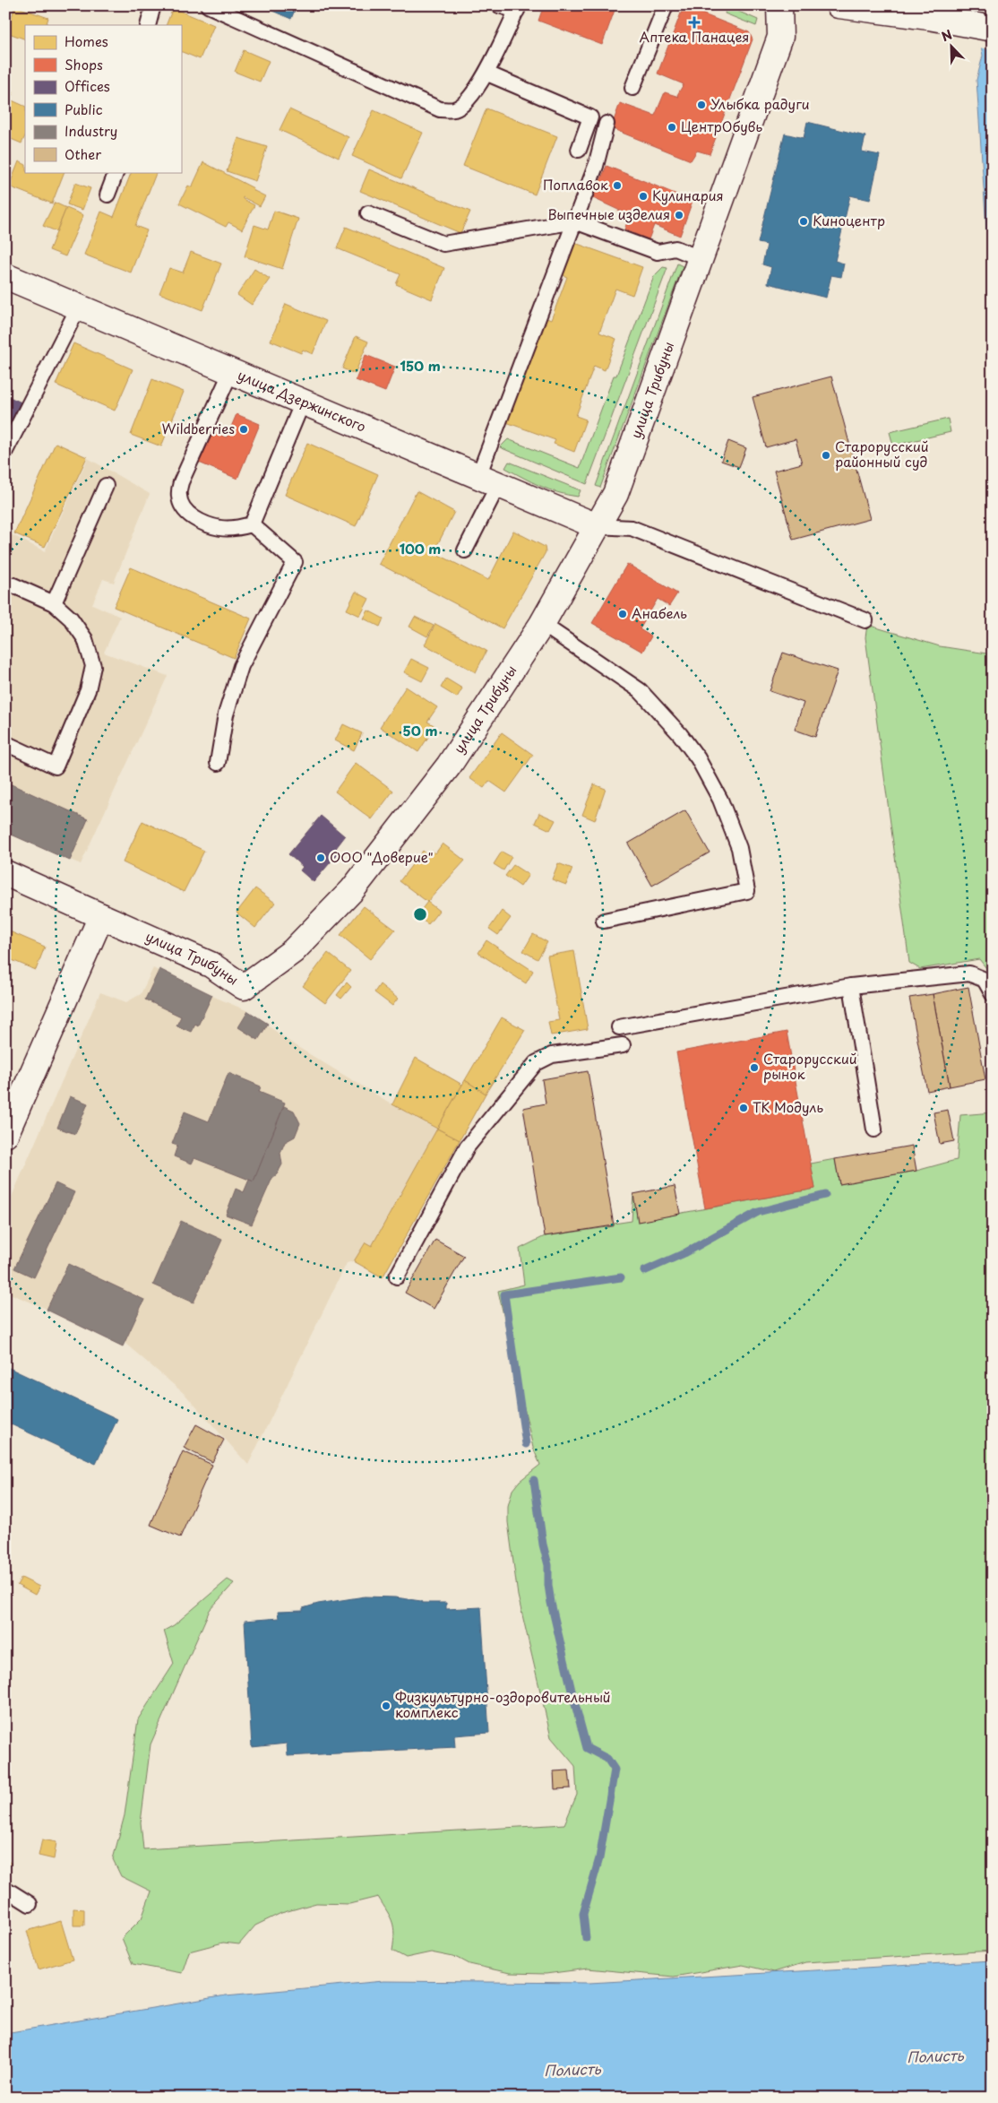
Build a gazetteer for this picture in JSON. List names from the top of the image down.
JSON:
{
  "streets": {
    "street": ["улица Трибуны", "улица Дзержинского"]
  },
  "crossings": [
    ["улица Трибуны", "улица Дзержинского"]
  ],
  "water": ["Полисть"],
  "places": {
    "health": ["Аптека Панацея"],
    "other": [
      "Улыбка радуги",
      "ЦентрОбувь",
      "Поплавок",
      "Кулинария",
      "Выпечные изделия",
      "Киноцентр",
      "Wildberries",
      "Старорусский районный суд",
      "Анабель",
      "ООО \"Доверие\"",
      "Старорусский рынок",
      "ТК Модуль",
      "Физкультурно-оздоровительный комплекс"
    ]
  },
  "legend": [
    "Homes",
    "Shops",
    "Offices",
    "Public",
    "Industry",
    "Other"
  ],
  "north": "top left",
  "rings": ["150 m", "100 m", "50 m"]
}
